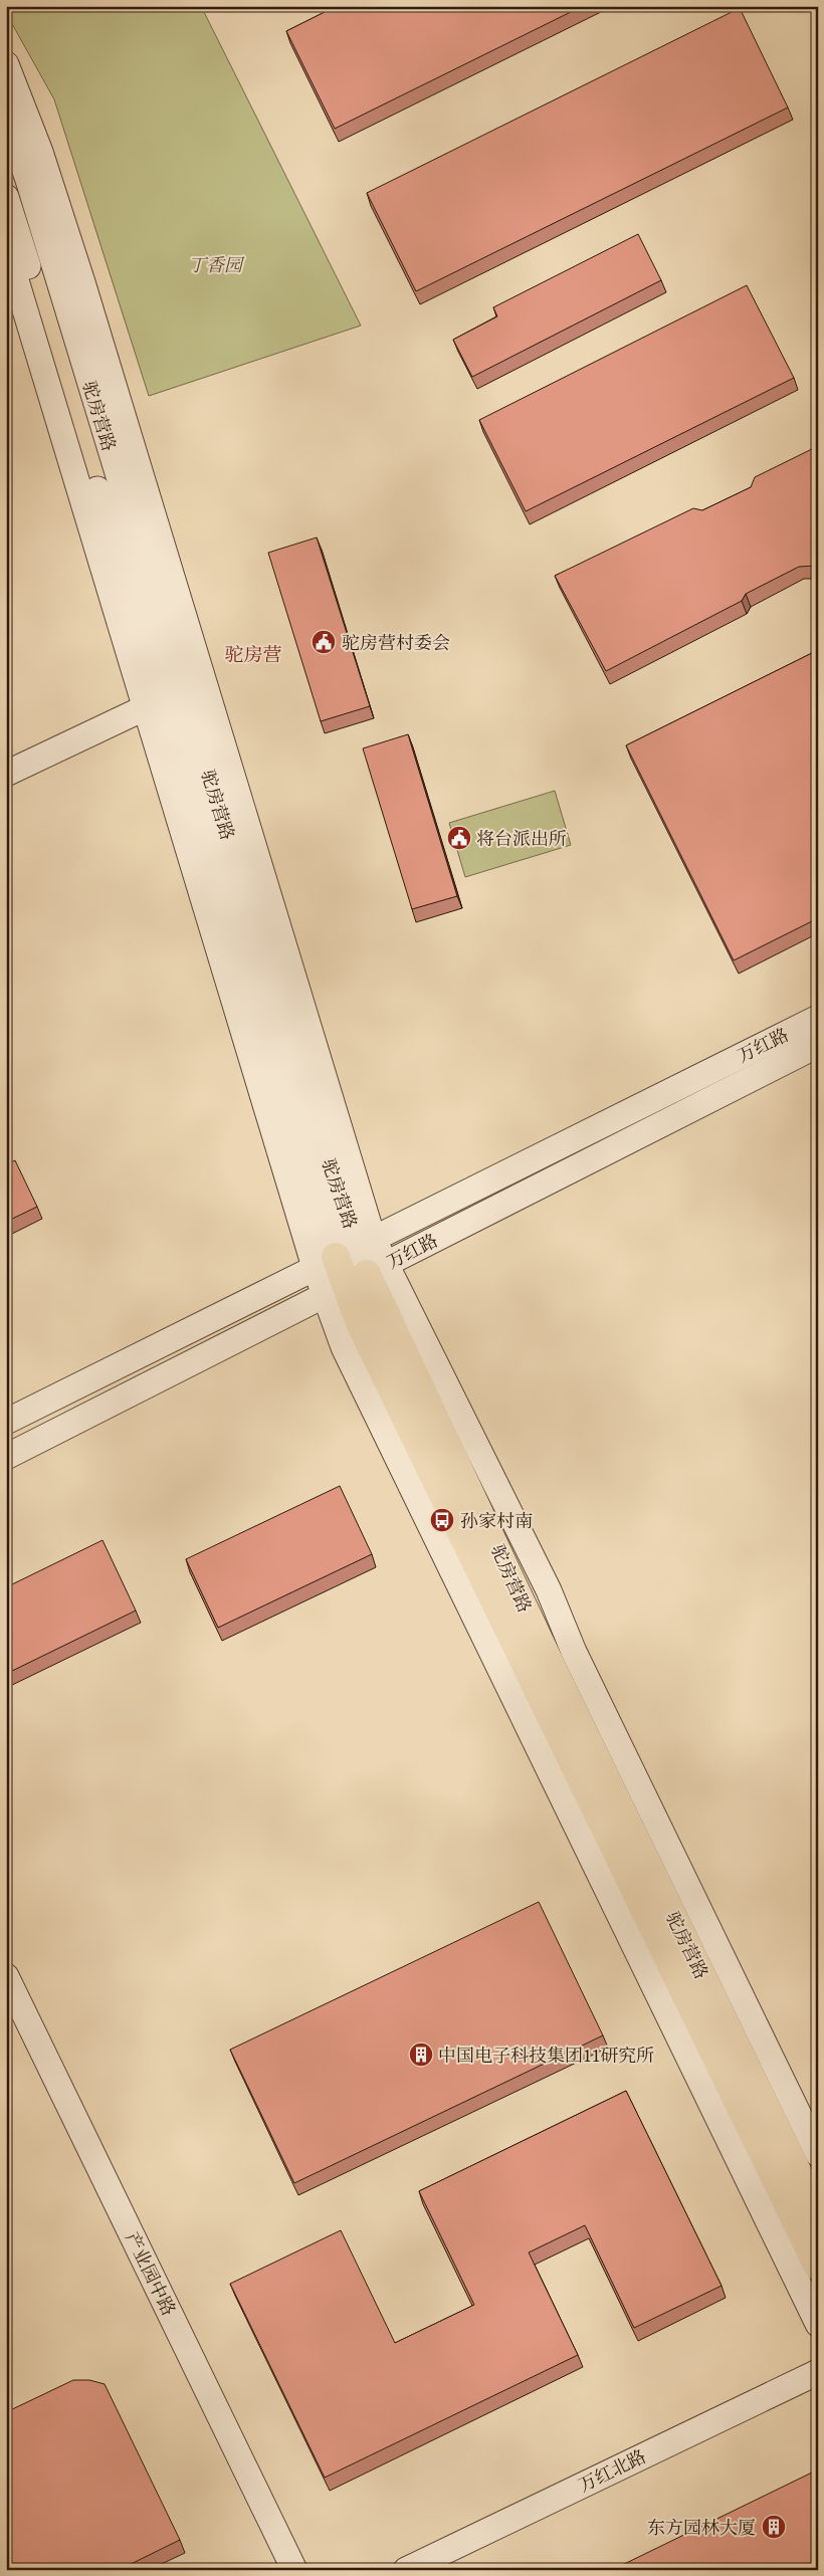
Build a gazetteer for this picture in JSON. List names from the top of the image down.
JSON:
{
  "streets": {
    "main road": ["驼房营路"],
    "street": ["万红路", "产业园中路", "万红北路"]
  },
  "crossings": [
    ["驼房营路", "万红路"]
  ],
  "districts": ["驼房营"],
  "parks": ["丁香园"],
  "places": {
    "public building": ["驼房营村委会", "将台派出所"],
    "bus stop": ["孙家村南"],
    "building": ["中国电子科技集团11研究所", "东方园林大厦"]
  }
}
